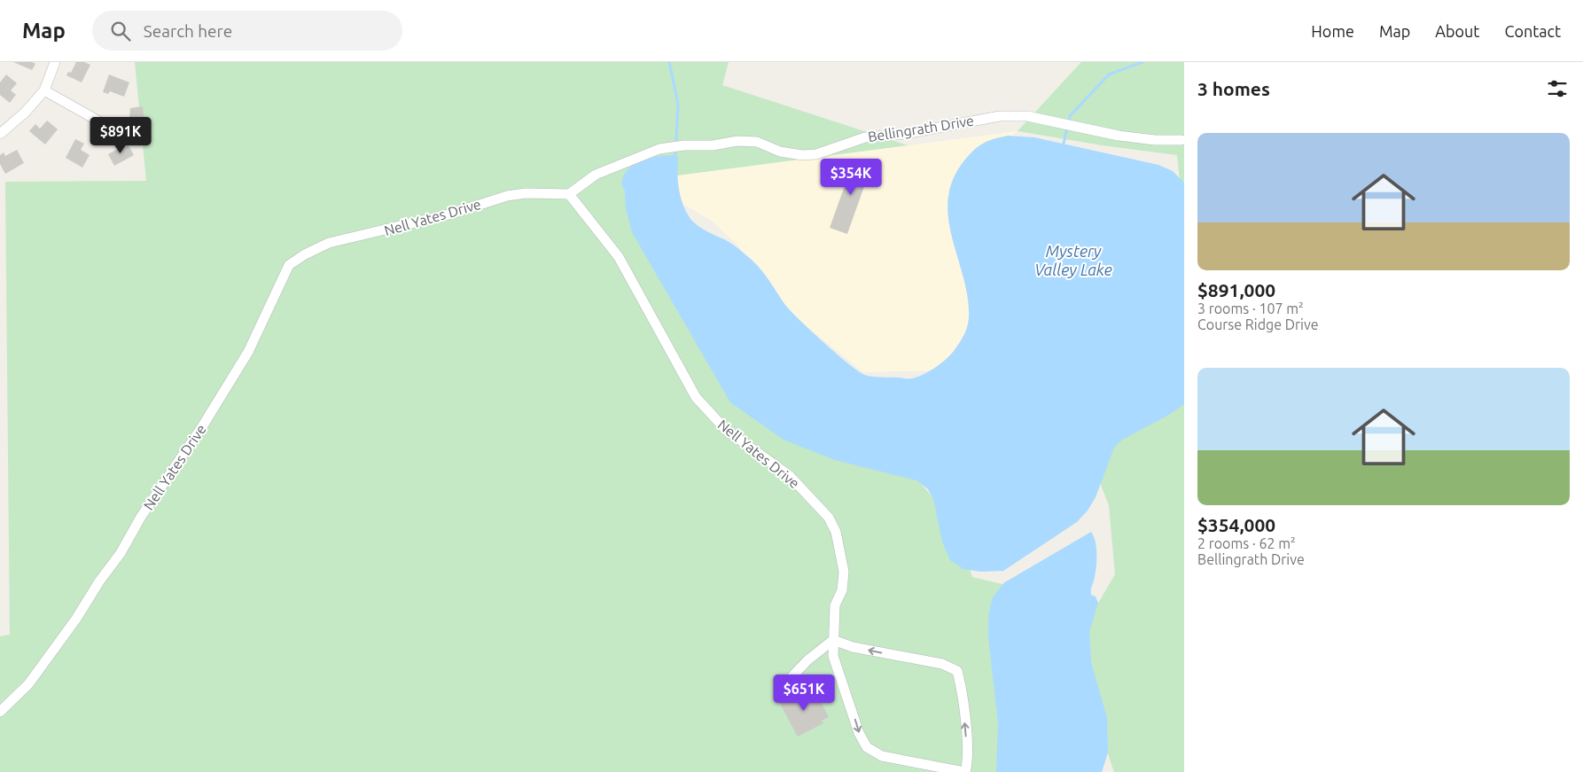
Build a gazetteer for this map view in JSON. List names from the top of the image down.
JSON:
{
  "streets": {
    "street": ["Bellingrath Drive", "Nell Yates Drive"]
  },
  "crossings": [
    ["Bellingrath Drive", "Nell Yates Drive"]
  ],
  "water": ["Mystery Valley Lake"],
  "page": {
    "header": "Map",
    "search": "Search here",
    "nav": [
      "Home",
      "Map",
      "About",
      "Contact"
    ],
    "heading": "3 homes",
    "list": [
      {
        "name": "$891,000",
        "note": "3 rooms · 107 m² · Course Ridge Drive"
      },
      {
        "name": "$354,000",
        "note": "2 rooms · 62 m² · Bellingrath Drive"
      }
    ],
    "price": ["$891K", "$354K", "$651K"]
  }
}
